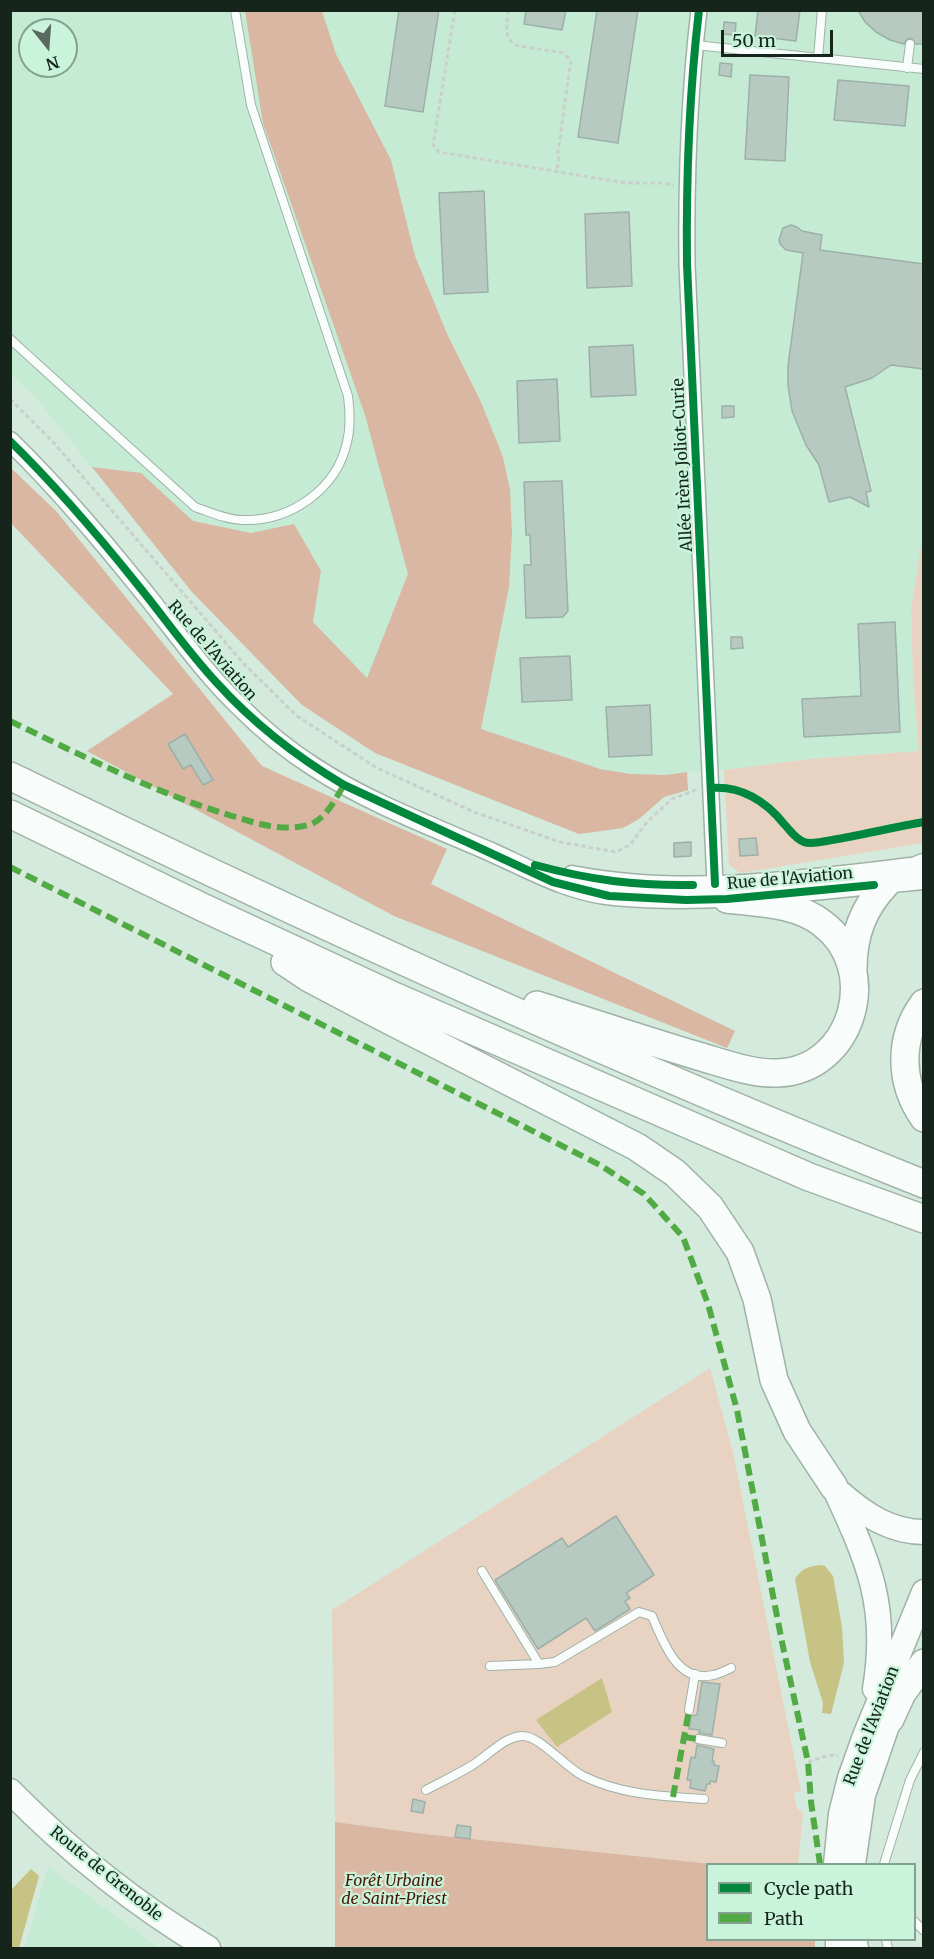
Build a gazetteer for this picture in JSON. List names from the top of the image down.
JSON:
{
  "streets": {
    "main road": ["Rue de l'Aviation", "Route de Grenoble"],
    "street": ["Allée Irène Joliot-Curie"]
  },
  "crossings": [
    ["Allée Irène Joliot-Curie", "Rue de l'Aviation"]
  ],
  "parks": ["Forêt Urbaine de Saint-Priest"],
  "legend": ["Cycle path", "Path"],
  "scale_bar": "50 m",
  "north": "bottom"
}
